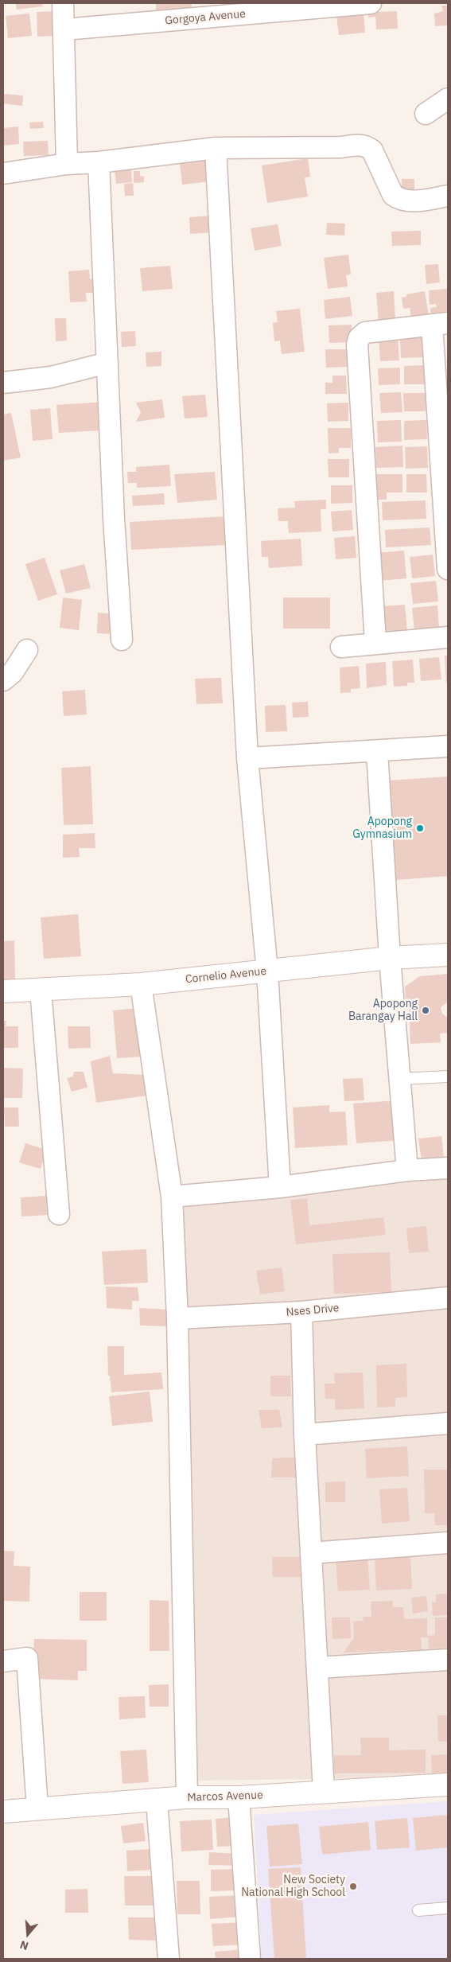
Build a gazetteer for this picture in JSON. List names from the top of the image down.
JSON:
{
  "streets": {
    "street": [
      "Gorgoya Avenue",
      "Cornelio Avenue",
      "Nses Drive",
      "Marcos Avenue"
    ]
  },
  "places": ["Apopong Gymnasium", "Apopong Barangay Hall", "New Society National High School"],
  "north": "bottom"
}
